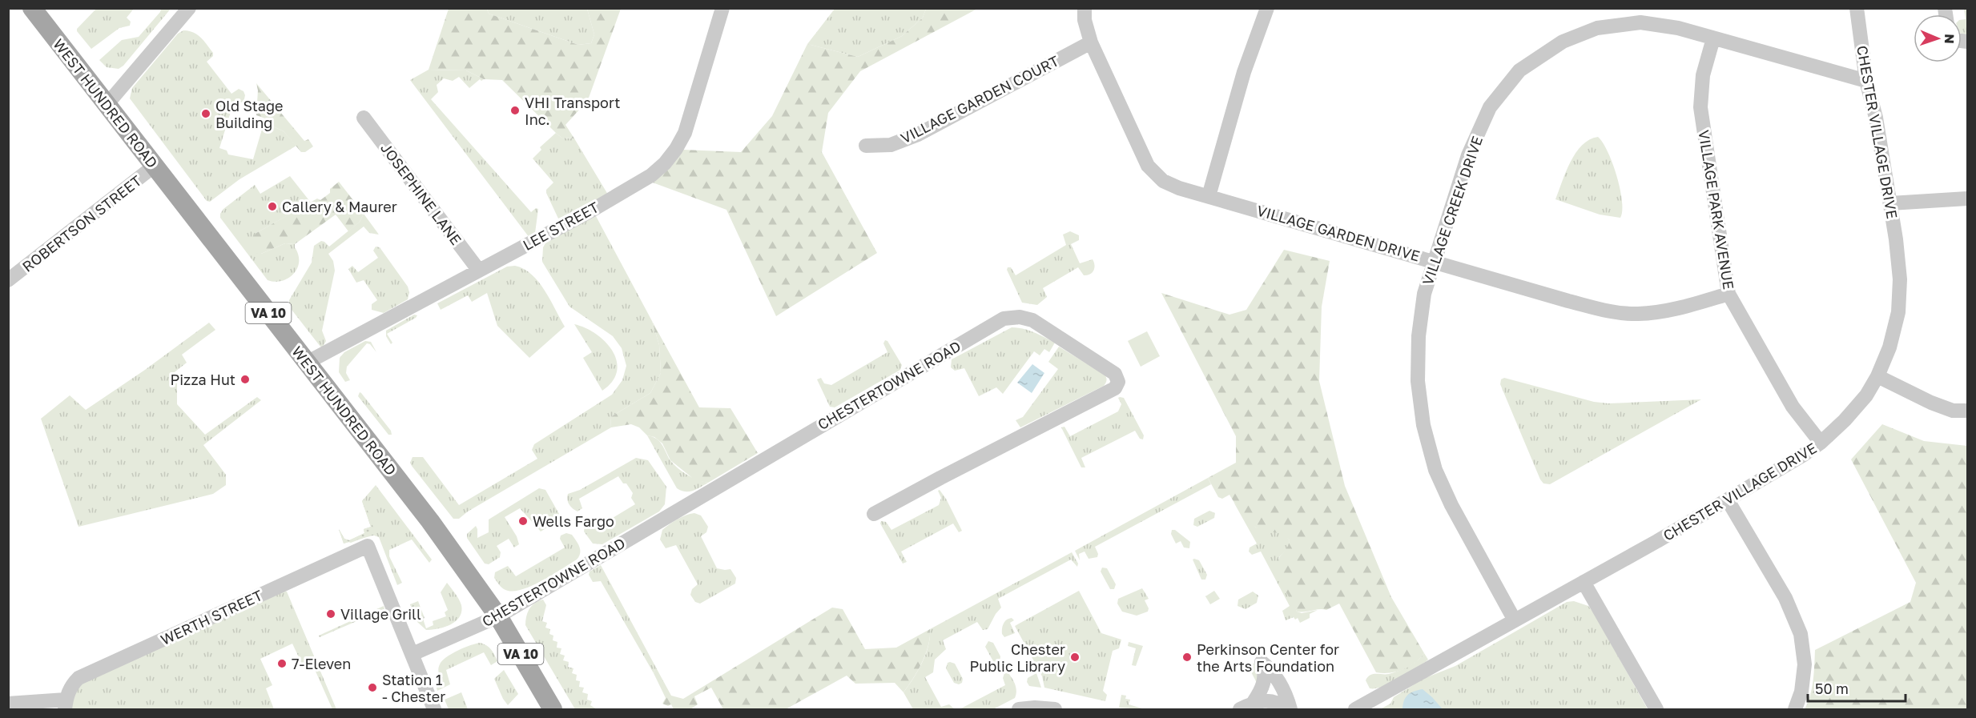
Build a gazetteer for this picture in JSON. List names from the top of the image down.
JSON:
{
  "streets": {
    "main road": ["WEST HUNDRED ROAD", "VA 10"],
    "street": [
      "VILLAGE GARDEN COURT",
      "CHESTER VILLAGE DRIVE",
      "JOSEPHINE LANE",
      "VILLAGE PARK AVENUE",
      "VILLAGE CREEK DRIVE",
      "ROBERTSON STREET",
      "LEE STREET",
      "VILLAGE GARDEN DRIVE",
      "CHESTERTOWNE ROAD",
      "WERTH STREET"
    ]
  },
  "crossings": [
    ["VILLAGE GARDEN COURT", "VILLAGE GARDEN DRIVE"],
    ["WEST HUNDRED ROAD", "ROBERTSON STREET"],
    ["WEST HUNDRED ROAD", "LEE STREET"],
    ["WEST HUNDRED ROAD", "CHESTERTOWNE ROAD"],
    ["CHESTER VILLAGE DRIVE", "VILLAGE PARK AVENUE"],
    ["CHESTER VILLAGE DRIVE", "VILLAGE CREEK DRIVE"],
    ["JOSEPHINE LANE", "LEE STREET"],
    ["VILLAGE PARK AVENUE", "VILLAGE CREEK DRIVE"],
    ["VILLAGE PARK AVENUE", "VILLAGE GARDEN DRIVE"],
    ["VILLAGE CREEK DRIVE", "VILLAGE GARDEN DRIVE"],
    ["CHESTERTOWNE ROAD", "WERTH STREET"]
  ],
  "places": [
    "VHI Transport Inc.",
    "Old Stage Building",
    "Callery & Maurer",
    "Pizza Hut",
    "Wells Fargo",
    "Village Grill",
    "Chester Public Library",
    "Perkinson Center for the Arts Foundation",
    "7-Eleven",
    "Station 1 - Chester"
  ],
  "scale_bar": "50 m",
  "north": "right"
}
